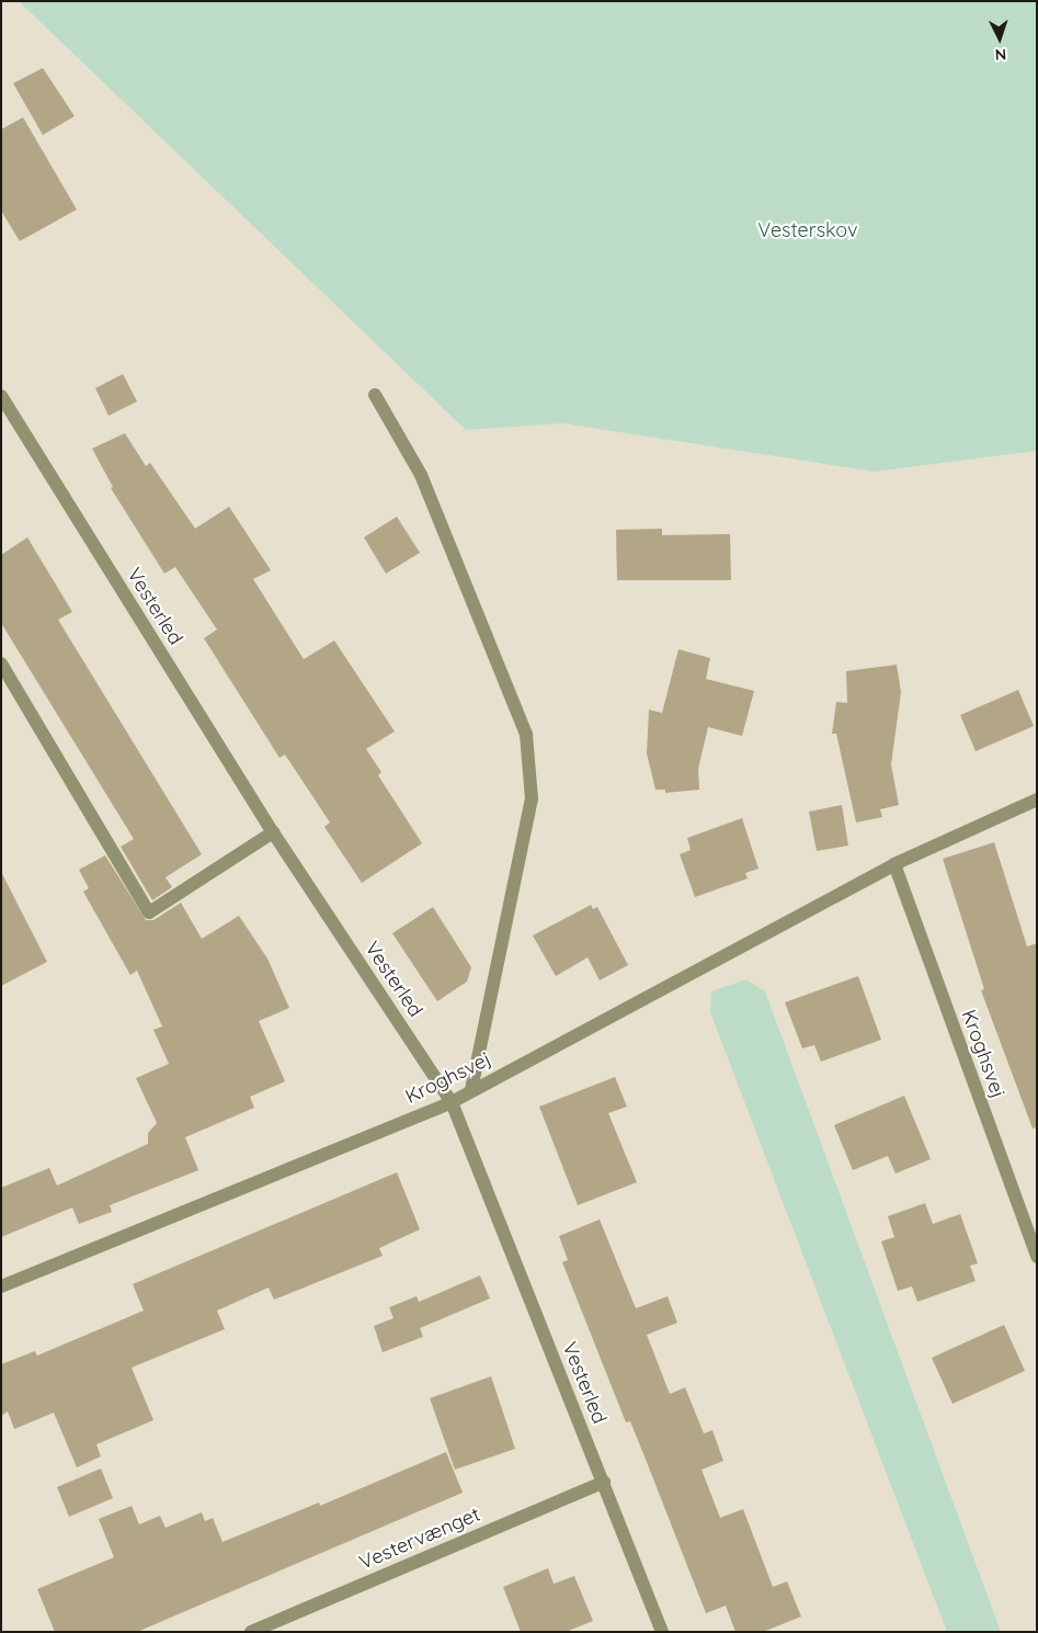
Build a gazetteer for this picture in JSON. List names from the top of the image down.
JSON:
{
  "streets": {
    "street": ["Vesterled", "Kroghsvej", "Vestervænget"]
  },
  "crossings": [
    ["Vesterled", "Kroghsvej"],
    ["Vesterled", "Vestervænget"]
  ],
  "parks": ["Vesterskov"],
  "north": "bottom"
}
